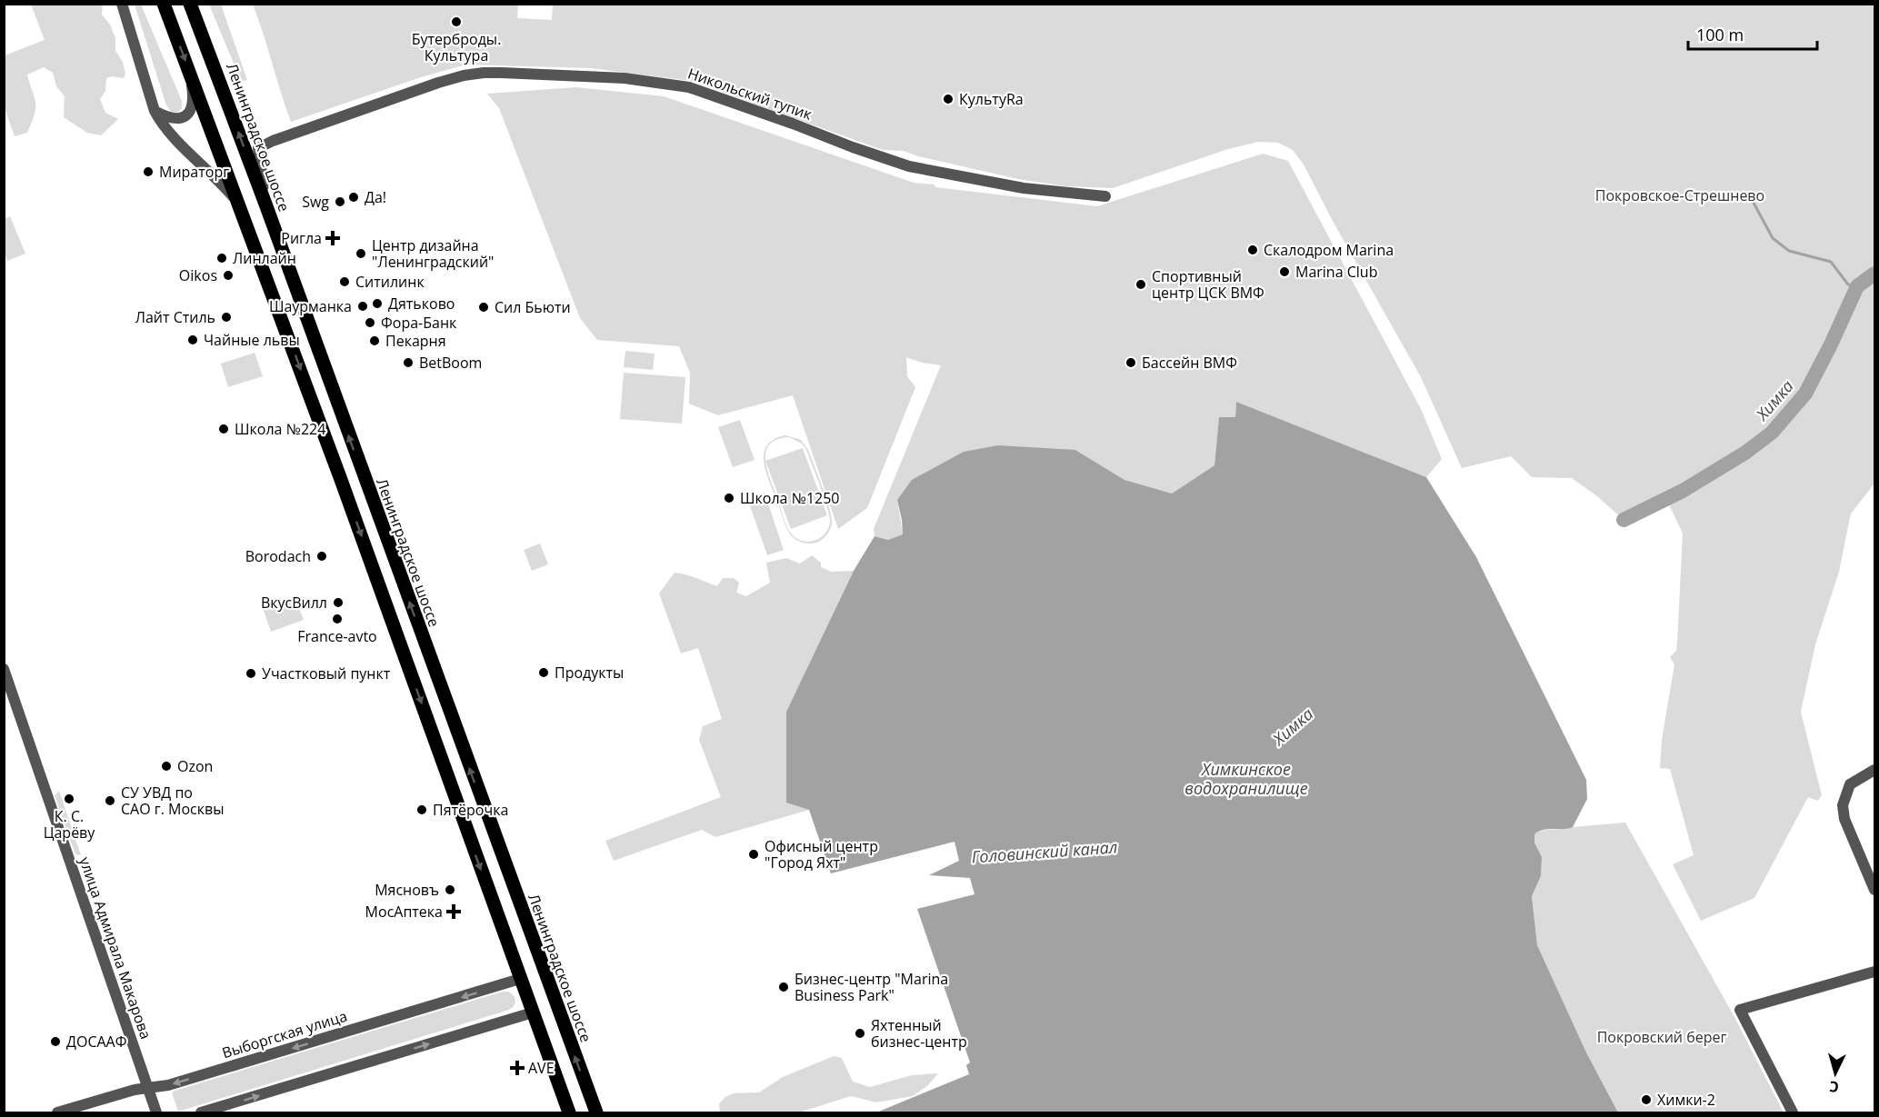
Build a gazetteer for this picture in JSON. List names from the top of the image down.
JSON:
{
  "streets": {
    "main road": ["Ленинградское шоссе"],
    "street": ["Никольский тупик", "улица Адмирала Макарова", "Выборгская улица"]
  },
  "crossings": [
    ["Никольский тупик", "Ленинградское шоссе"],
    ["улица Адмирала Макарова", "Выборгская улица"]
  ],
  "water": ["Химка", "Химкинское водохранилище", "Головинский канал"],
  "parks": ["Покровское-Стрешнево", "Покровский берег"],
  "places": {
    "other": [
      "Бутерброды. Культура",
      "КультуRа",
      "Мираторг",
      "Да!",
      "Swg",
      "Скалодром Marina",
      "Центр дизайна \"Ленинградский\"",
      "Линлайн",
      "Marina Club",
      "Oikos",
      "Ситилинк",
      "Спортивный центр ЦСК ВМФ",
      "Дятьково",
      "Шаурманка",
      "Сил Бьюти",
      "Лайт Стиль",
      "Фора-Банк",
      "Чайные львы",
      "Пекарня",
      "BetBoom",
      "Бассейн ВМФ",
      "Школа №224",
      "Школа №1250",
      "Borodach",
      "ВкусВилл",
      "France-avto",
      "Продукты",
      "Участковый пункт",
      "Ozon",
      "К. С. Царёву",
      "СУ УВД по САО г. Москвы",
      "Пятёрочка",
      "Офисный центр \"Город Яхт\"",
      "Мясновъ",
      "Бизнес-центр \"Marina Business Park\"",
      "Яхтенный бизнес-центр",
      "ДОСААФ",
      "Химки-2"
    ],
    "health": ["Ригла", "МосАптека", "AVE"]
  },
  "scale_bar": "100 m",
  "north": "bottom"
}
